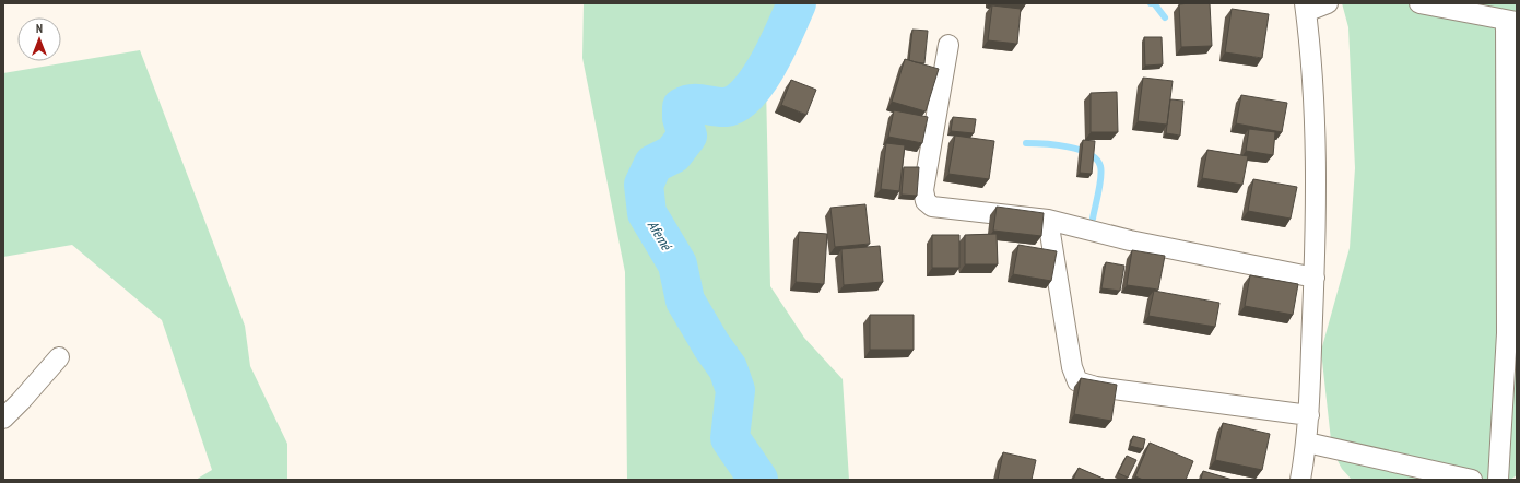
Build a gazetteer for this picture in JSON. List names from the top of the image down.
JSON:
{
  "water": ["Afemé"],
  "north": "top"
}
